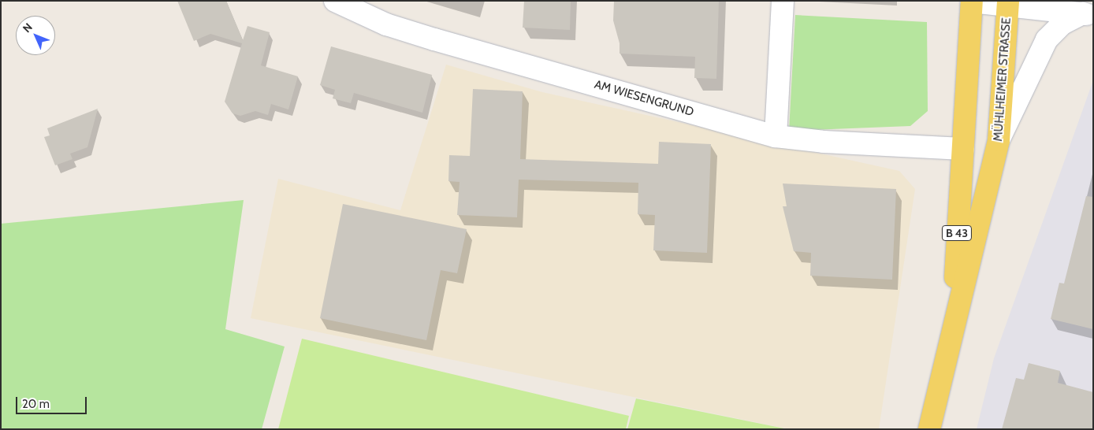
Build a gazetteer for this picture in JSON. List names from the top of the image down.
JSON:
{
  "streets": {
    "main road": ["MÜHLHEIMER STRASSE", "B 43"],
    "street": ["AM WIESENGRUND"]
  },
  "crossings": [
    ["MÜHLHEIMER STRASSE", "AM WIESENGRUND"]
  ],
  "scale_bar": "20 m",
  "north": "top left"
}
